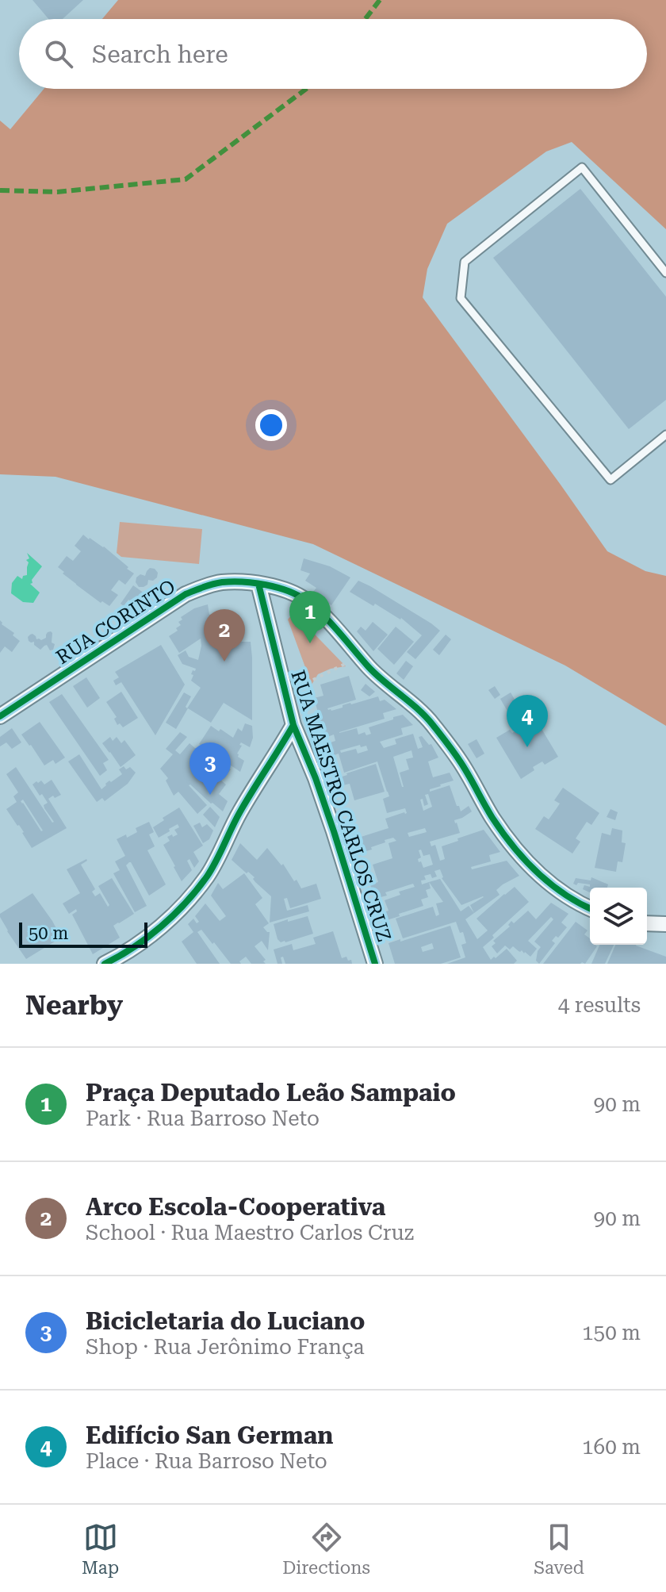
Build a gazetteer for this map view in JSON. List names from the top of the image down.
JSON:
{
  "streets": {
    "street": ["RUA CORINTO", "RUA MAESTRO CARLOS CRUZ"]
  },
  "crossings": [
    ["RUA CORINTO", "RUA MAESTRO CARLOS CRUZ"]
  ],
  "scale_bar": "50 m",
  "page": {
    "search": "Search here",
    "pins": [
      "1",
      "2",
      "4",
      "3"
    ],
    "scale": "50 m",
    "heading": ["Nearby", "4 results"],
    "list": [
      {
        "mark": "1",
        "name": "Praça Deputado Leão Sampaio",
        "note": "Park · Rua Barroso Neto",
        "value": "90 m"
      },
      {
        "mark": "2",
        "name": "Arco Escola-Cooperativa",
        "note": "School · Rua Maestro Carlos Cruz",
        "value": "90 m"
      },
      {
        "mark": "3",
        "name": "Bicicletaria do Luciano",
        "note": "Shop · Rua Jerônimo França",
        "value": "150 m"
      },
      {
        "mark": "4",
        "name": "Edifício San German",
        "note": "Place · Rua Barroso Neto",
        "value": "160 m"
      }
    ],
    "nav": ["Map", "Directions", "Saved"]
  }
}
